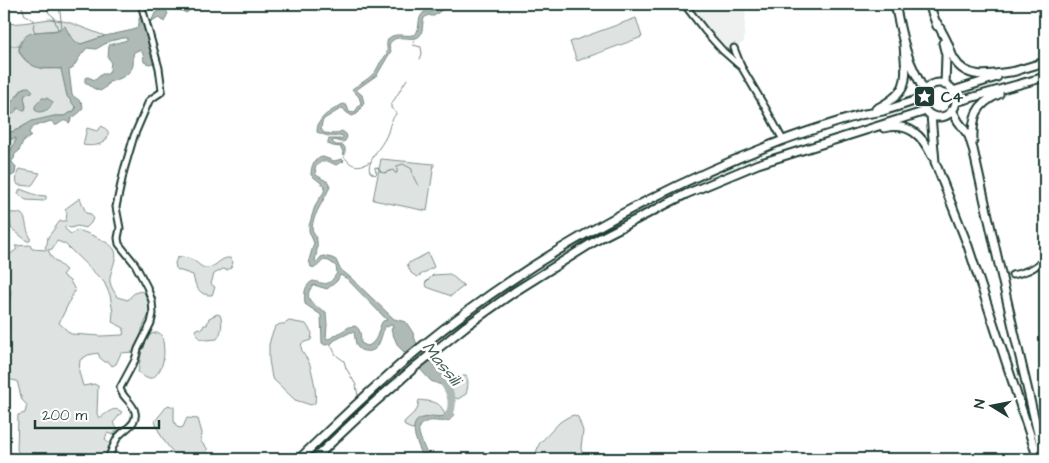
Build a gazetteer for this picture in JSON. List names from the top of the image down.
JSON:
{
  "water": ["Massili"],
  "places": {
    "place": ["C4"]
  },
  "scale_bar": "200 m",
  "north": "left"
}
